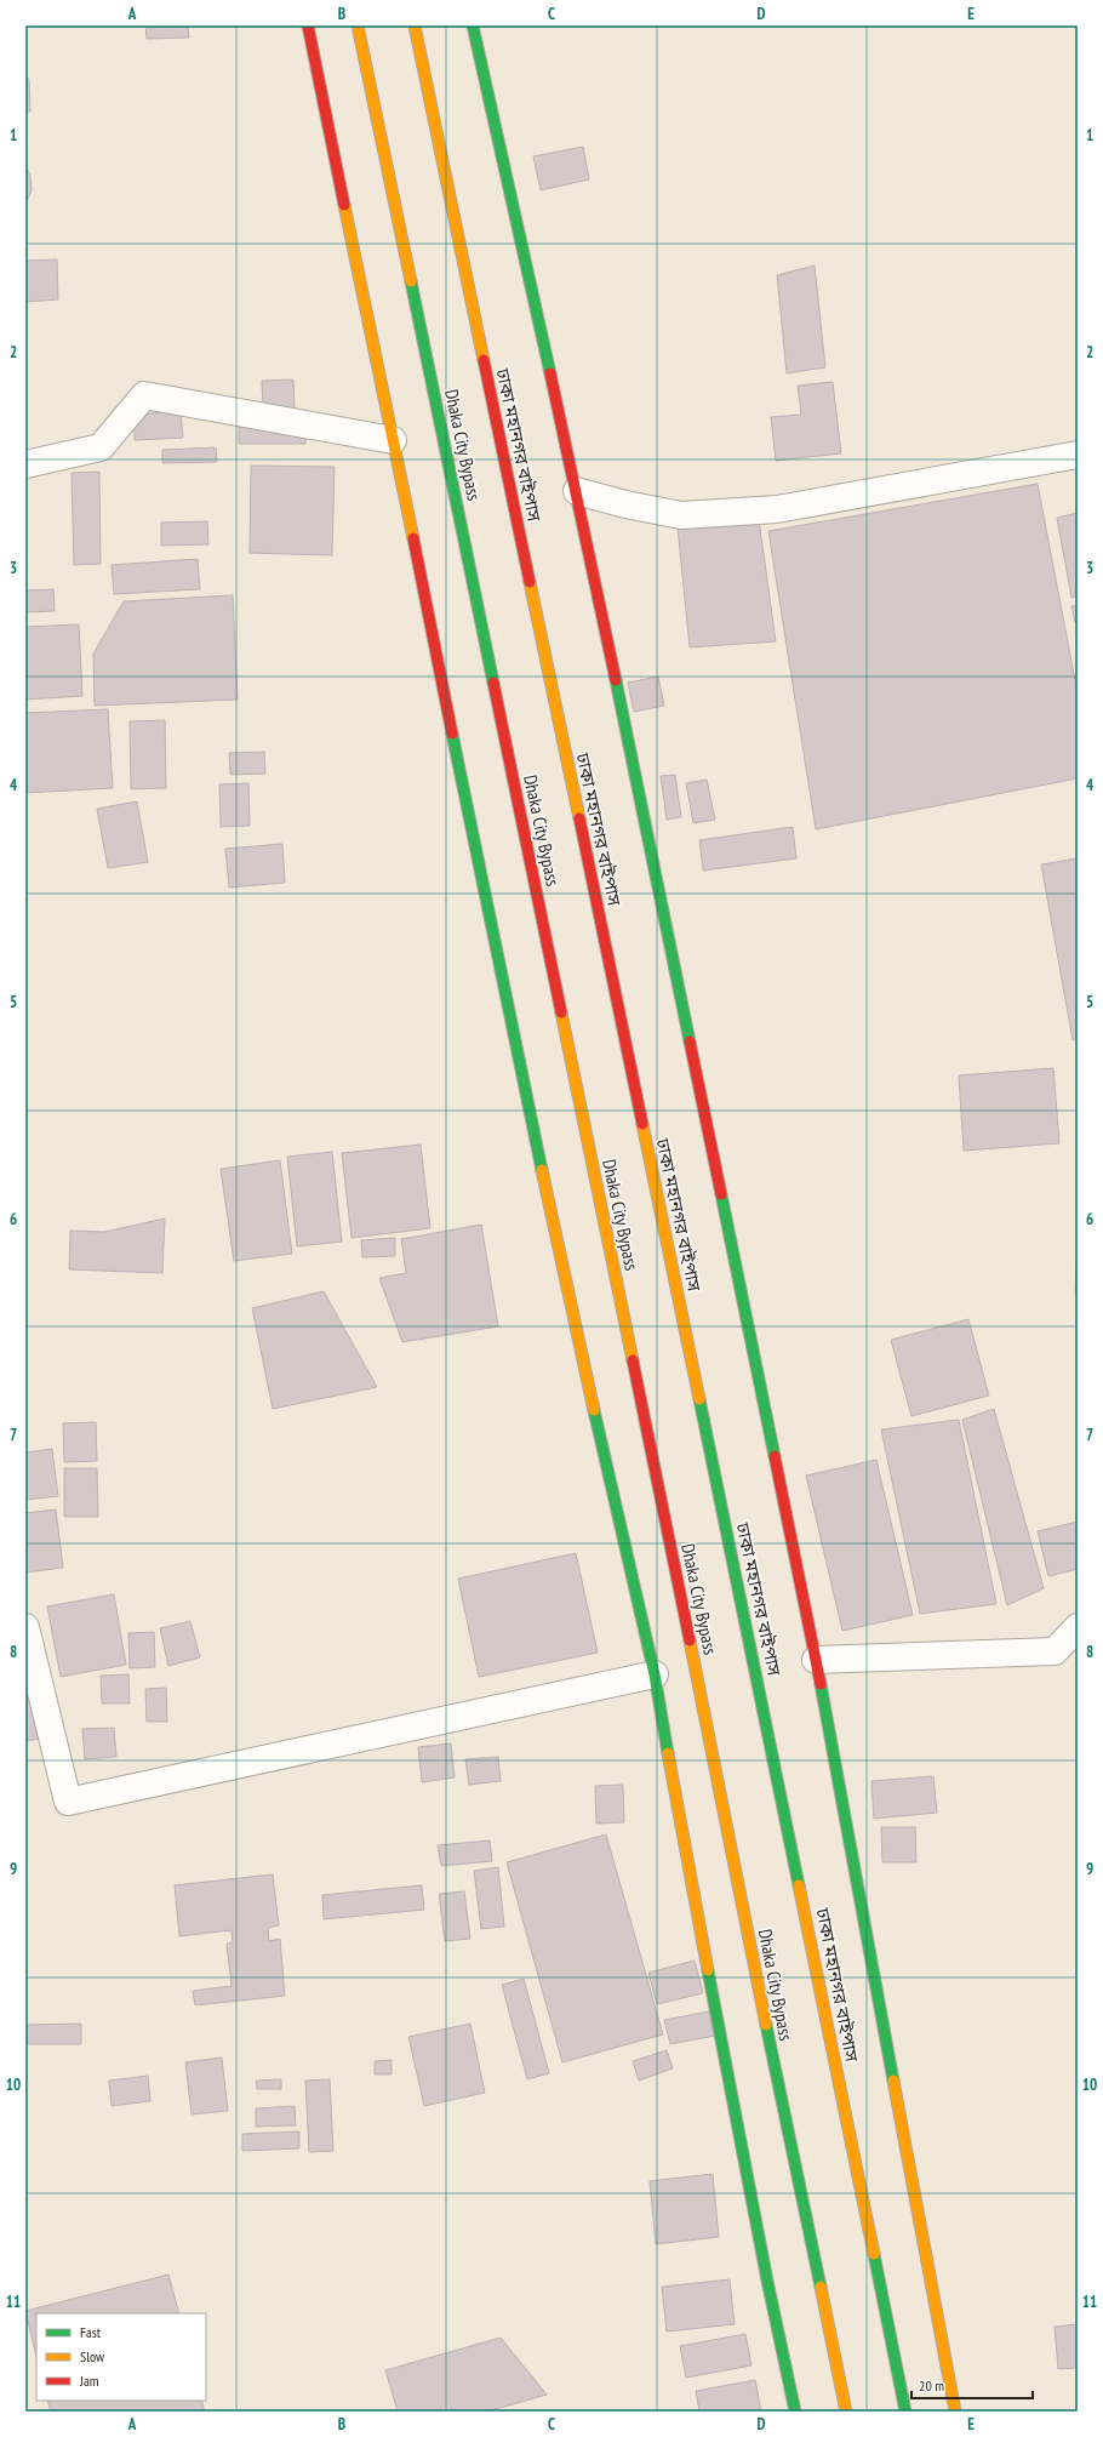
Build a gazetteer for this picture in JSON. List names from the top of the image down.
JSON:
{
  "streets": {
    "main road": ["Dhaka City Bypass", "ঢাকা মহানগর বাইপাস"]
  },
  "legend": ["Fast", "Slow", "Jam"],
  "scale_bar": "20 m",
  "grid": {
    "columns": [
      "A",
      "B",
      "C",
      "D",
      "E"
    ],
    "rows": [
      "1",
      "2",
      "3",
      "4",
      "5",
      "6",
      "7",
      "8",
      "9",
      "10",
      "11"
    ]
  }
}
